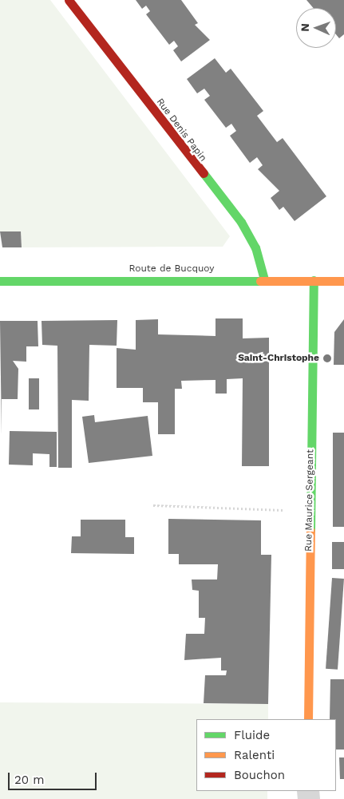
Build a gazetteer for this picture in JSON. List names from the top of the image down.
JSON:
{
  "streets": {
    "street": ["Rue Denis Papin", "Route de Bucquoy", "Rue Maurice Sergeant"]
  },
  "crossings": [
    ["Rue Denis Papin", "Route de Bucquoy"],
    ["Route de Bucquoy", "Rue Maurice Sergeant"]
  ],
  "places": ["Saint-Christophe"],
  "legend": ["Fluide", "Ralenti", "Bouchon"],
  "scale_bar": "20 m",
  "north": "left"
}
